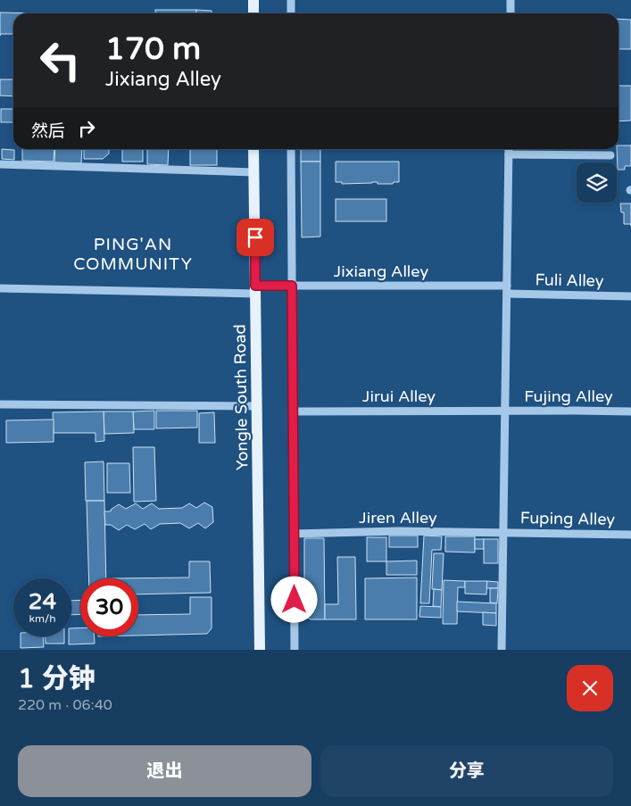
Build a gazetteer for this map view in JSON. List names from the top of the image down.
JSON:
{
  "streets": {
    "main road": ["Yongle South Road"],
    "street": [
      "Jixiang Alley",
      "Fuli Alley",
      "Jirui Alley",
      "Fujing Alley",
      "Jiren Alley",
      "Fuping Alley"
    ]
  },
  "crossings": [
    ["Jixiang Alley", "Fuli Alley"],
    ["Jixiang Alley", "Yongle South Road"],
    ["Jirui Alley", "Fujing Alley"],
    ["Jiren Alley", "Fuping Alley"]
  ],
  "districts": ["PING'AN COMMUNITY"],
  "page": {
    "turn": ["170 m", "Jixiang Alley"],
    "then": "然后",
    "speed": "24 km/h",
    "limit": "30",
    "heading": ["1 分钟", "220 m · 06:40"],
    "buttons": ["退出", "分享"]
  }
}
